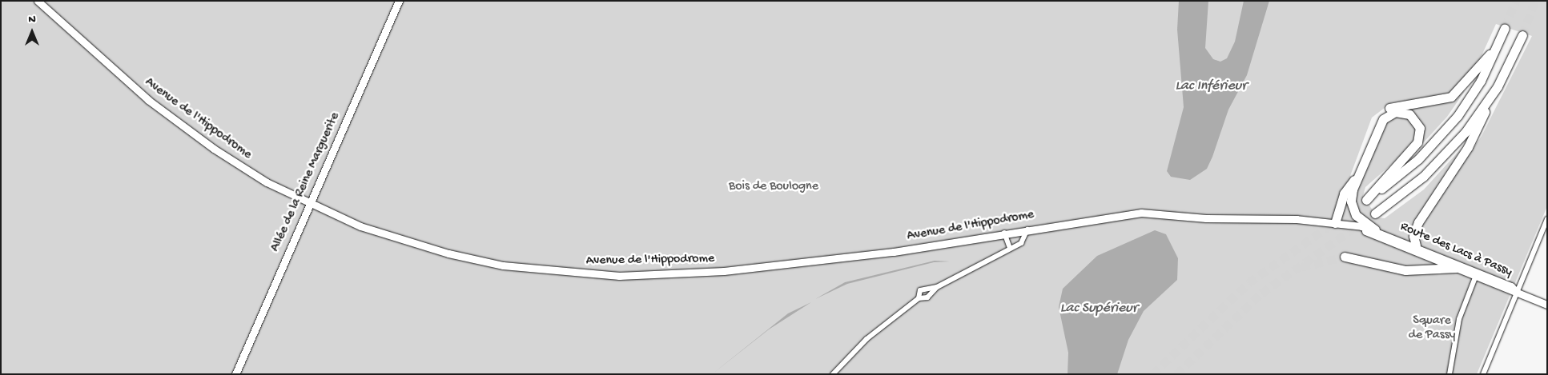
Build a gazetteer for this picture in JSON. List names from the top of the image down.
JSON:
{
  "streets": {
    "main road": ["Avenue de l'Hippodrome", "Allée de la Reine Marguerite", "Route des Lacs à Passy"]
  },
  "crossings": [
    ["Avenue de l'Hippodrome", "Allée de la Reine Marguerite"],
    ["Avenue de l'Hippodrome", "Route des Lacs à Passy"]
  ],
  "water": ["Lac Inférieur", "Lac Supérieur"],
  "parks": ["Bois de Boulogne", "Square de Passy"],
  "north": "top"
}
